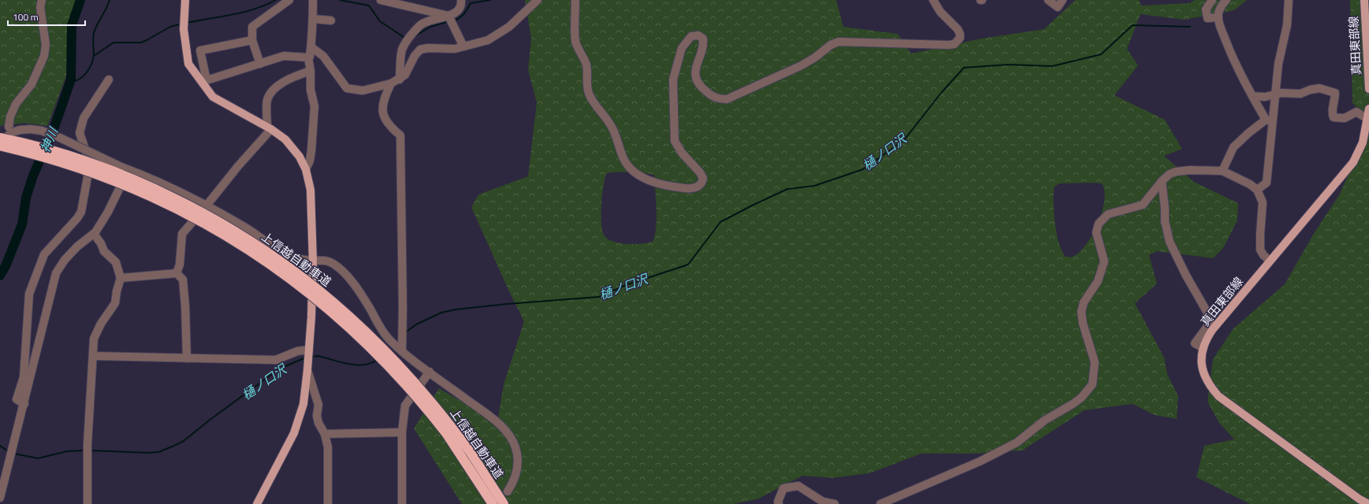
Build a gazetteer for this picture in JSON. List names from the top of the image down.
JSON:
{
  "streets": {
    "highway": ["上信越自動車道"],
    "main road": ["真田東部線"]
  },
  "water": ["神川", "樋ノ口沢"],
  "scale_bar": "100 m"
}
